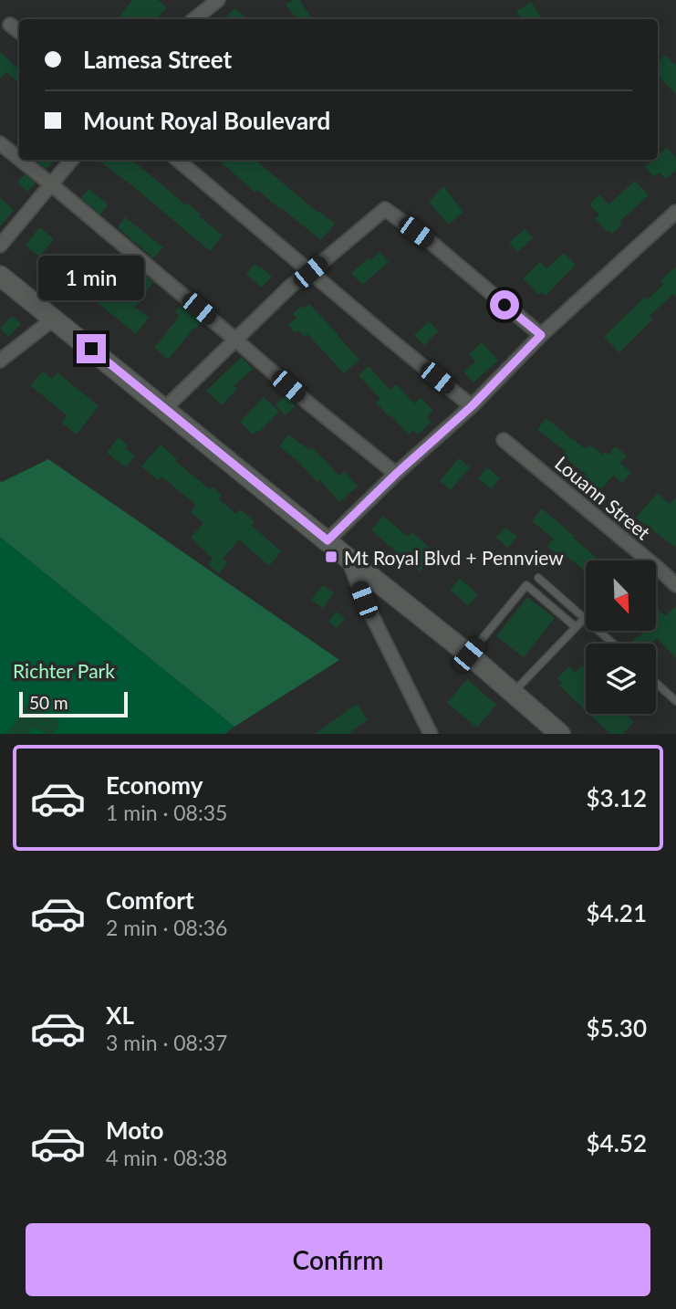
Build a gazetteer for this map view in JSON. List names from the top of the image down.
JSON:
{
  "streets": {
    "street": ["Louann Street"]
  },
  "parks": ["Richter Park"],
  "places": {
    "transit": ["Mt Royal Blvd + Pennview"]
  },
  "scale_bar": "50 m",
  "north": "bottom right",
  "page": {
    "banner": ["Lamesa Street", "Mount Royal Boulevard"],
    "bubble": "1 min",
    "scale": "50 m",
    "list": [
      {
        "name": "Economy",
        "note": "1 min · 08:35",
        "value": "$3.12"
      },
      {
        "name": "Comfort",
        "note": "2 min · 08:36",
        "value": "$4.21"
      },
      {
        "name": "XL",
        "note": "3 min · 08:37",
        "value": "$5.30"
      },
      {
        "name": "Moto",
        "note": "4 min · 08:38",
        "value": "$4.52"
      }
    ],
    "buttons": "Confirm"
  }
}
